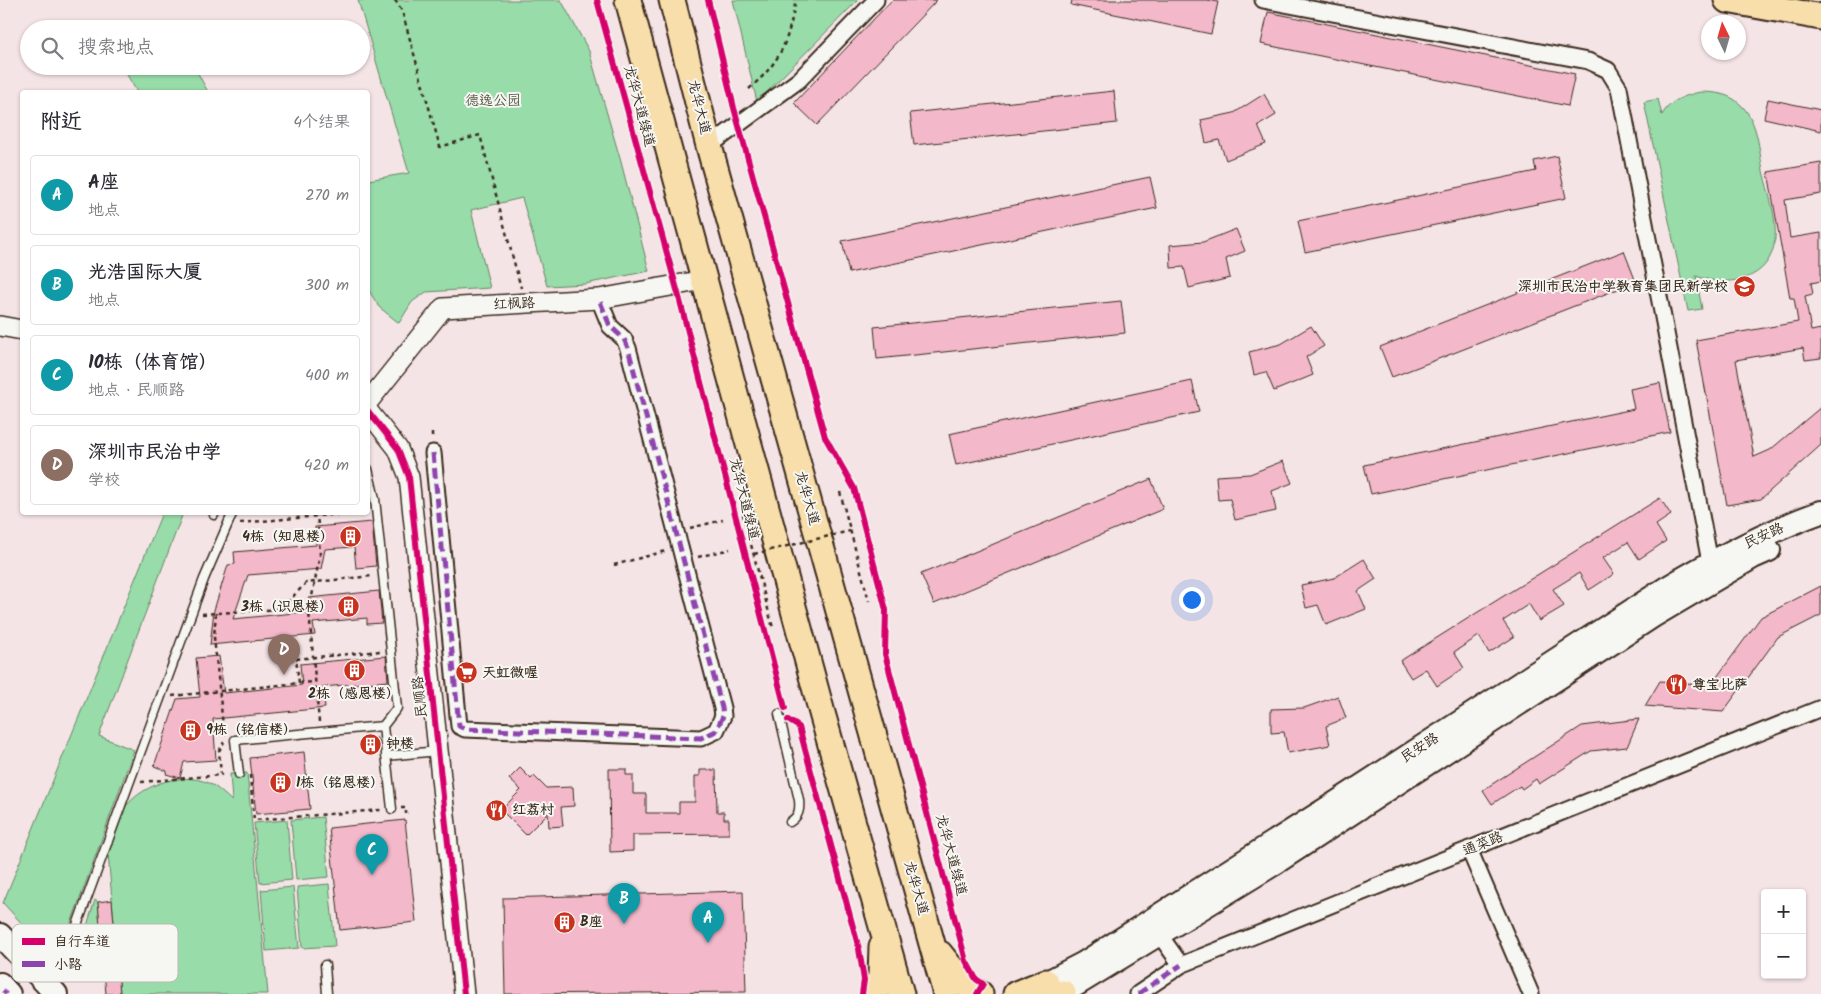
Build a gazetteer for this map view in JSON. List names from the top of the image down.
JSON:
{
  "streets": {
    "main road": ["龙华大道", "民安路"],
    "street": ["红枫路", "民顺路", "通菜路"],
    "cycle path": ["龙华大道绿道"]
  },
  "parks": ["德逸公园"],
  "places": {
    "school or university": ["深圳市民治中学教育集团民新学校"],
    "building": [
      "4栋（知恩楼）",
      "3栋（识恩楼）",
      "2栋（感恩楼）",
      "9栋（铭信楼）",
      "钟楼",
      "1栋（铭恩楼）",
      "B座"
    ],
    "supermarket": ["天虹微喔"],
    "restaurant": ["尊宝比萨", "红荔村"]
  },
  "legend": ["自行车道", "小路"],
  "north": "top",
  "page": {
    "search": "搜索地点",
    "heading": ["附近", "4个结果"],
    "list": [
      {
        "mark": "A",
        "name": "A座",
        "note": "地点",
        "value": "270 m"
      },
      {
        "mark": "B",
        "name": "光浩国际大厦",
        "note": "地点",
        "value": "300 m"
      },
      {
        "mark": "C",
        "name": "10栋（体育馆）",
        "note": "地点 · 民顺路",
        "value": "400 m"
      },
      {
        "mark": "D",
        "name": "深圳市民治中学",
        "note": "学校",
        "value": "420 m"
      }
    ],
    "pins": [
      "D",
      "C",
      "B",
      "A"
    ],
    "map_buttons": ["+", "−"]
  }
}
